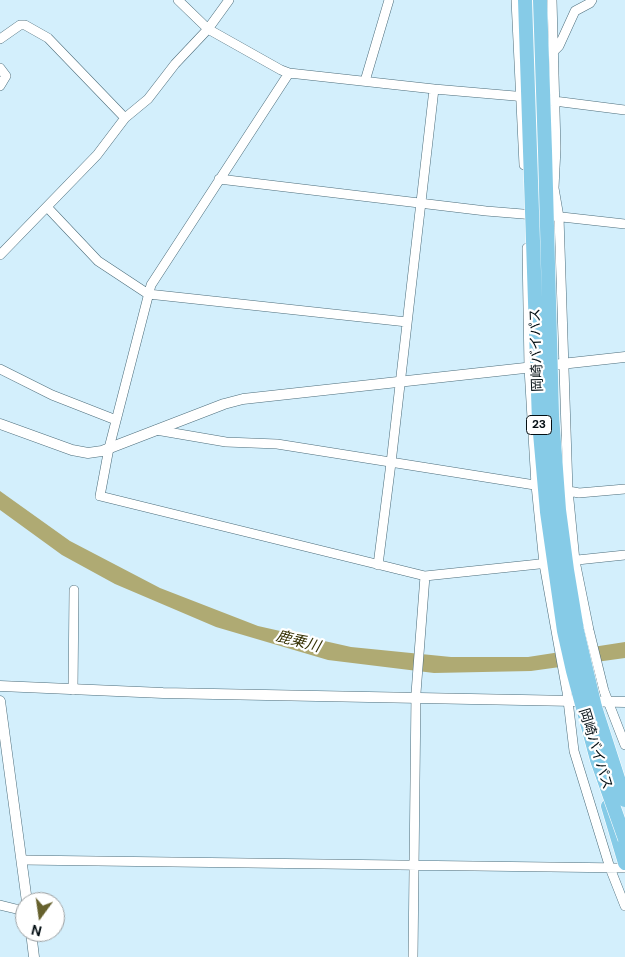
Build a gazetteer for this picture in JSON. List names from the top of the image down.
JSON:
{
  "streets": {
    "highway": ["岡崎バイパス", "23"]
  },
  "crossings": [
    ["岡崎バイパス", "23"]
  ],
  "water": ["鹿乗川"],
  "north": "bottom"
}
